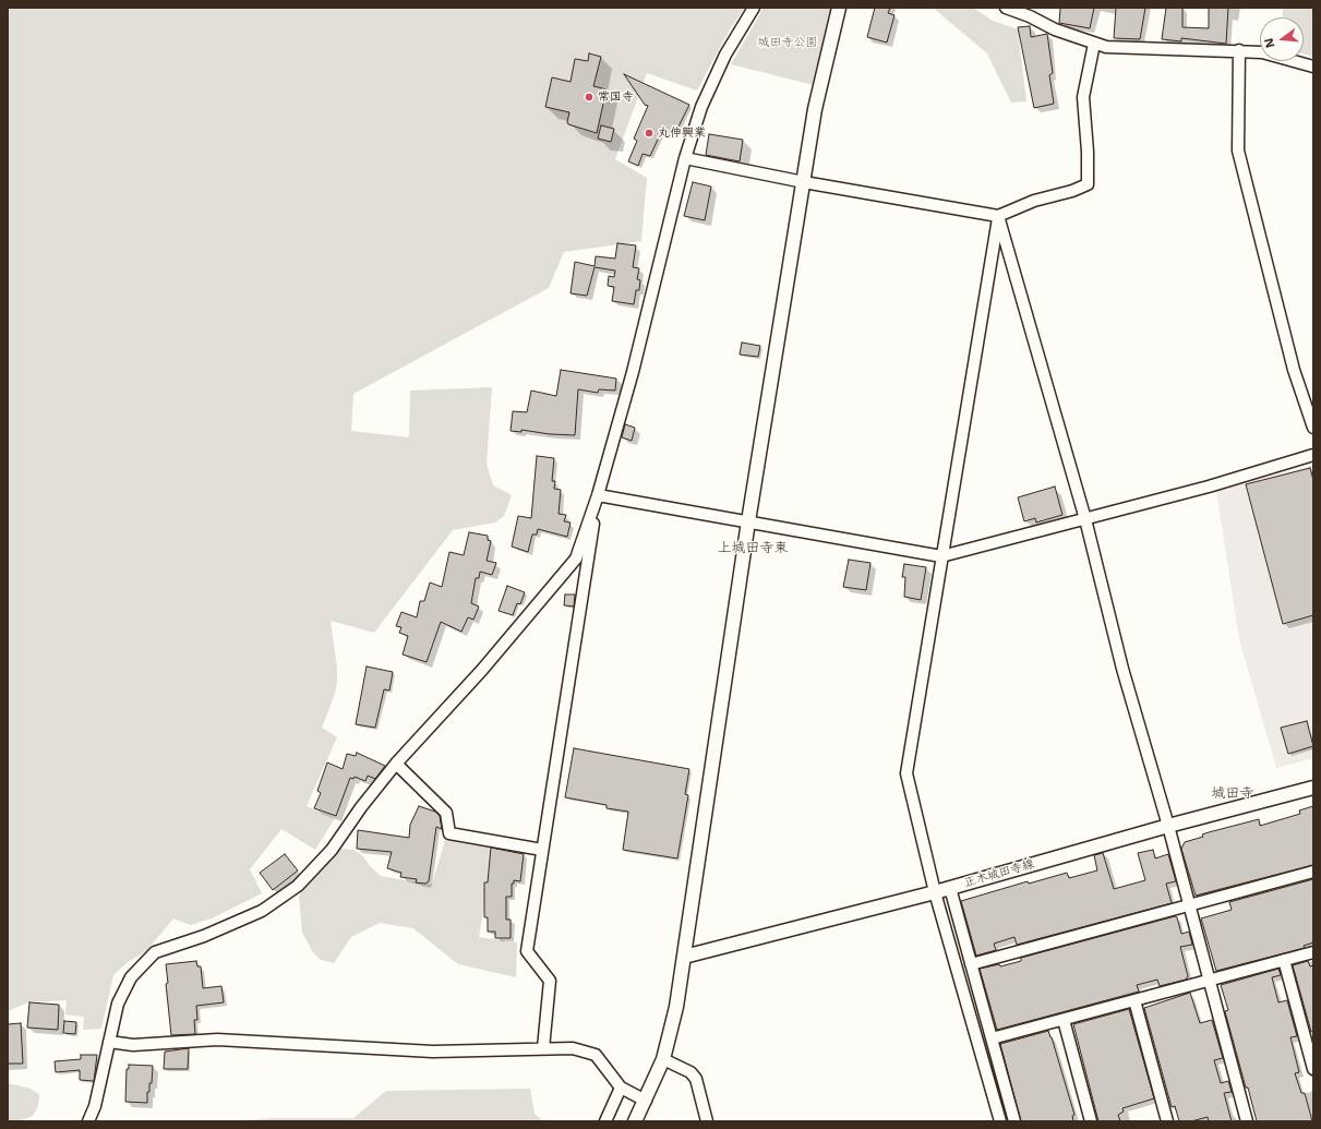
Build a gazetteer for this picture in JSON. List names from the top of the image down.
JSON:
{
  "streets": {
    "street": ["正木城田寺線"]
  },
  "districts": ["上城田寺東", "城田寺"],
  "parks": ["城田寺公園"],
  "places": ["常国寺", "丸伸興業"],
  "north": "left"
}
